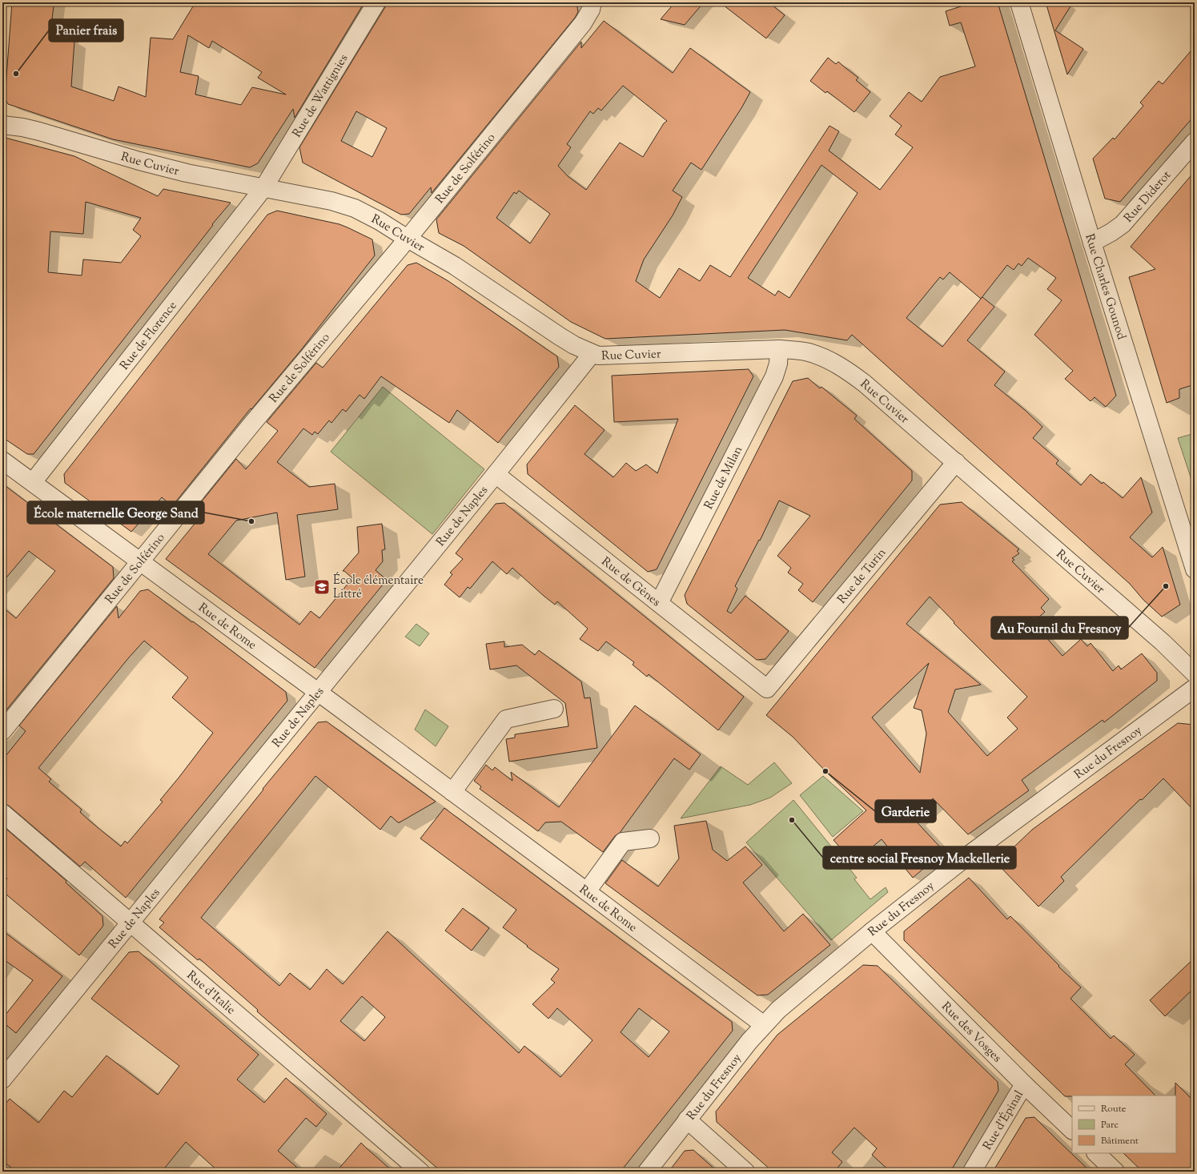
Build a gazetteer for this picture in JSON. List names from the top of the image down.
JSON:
{
  "streets": {
    "street": [
      "Rue de Wattignies",
      "Rue Cuvier",
      "Rue de Solférino",
      "Rue Diderot",
      "Rue Charles Gounod",
      "Rue de Florence",
      "Rue de Milan",
      "Rue de Naples",
      "Rue de Turin",
      "Rue de Gênes",
      "Rue de Rome",
      "Rue du Fresnoy",
      "Rue d'Italie",
      "Rue des Vosges",
      "Rue d'Épinal"
    ]
  },
  "crossings": [
    ["Rue de Wattignies", "Rue Cuvier"],
    ["Rue de Wattignies", "Rue de Florence"],
    ["Rue Cuvier", "Rue de Solférino"],
    ["Rue Cuvier", "Rue de Florence"],
    ["Rue Cuvier", "Rue de Milan"],
    ["Rue Cuvier", "Rue de Naples"],
    ["Rue Cuvier", "Rue de Turin"],
    ["Rue de Solférino", "Rue de Rome"],
    ["Rue Diderot", "Rue Charles Gounod"],
    ["Rue de Florence", "Rue de Rome"],
    ["Rue de Milan", "Rue de Gênes"],
    ["Rue de Naples", "Rue de Gênes"],
    ["Rue de Naples", "Rue de Rome"],
    ["Rue de Naples", "Rue d'Italie"],
    ["Rue de Turin", "Rue de Gênes"],
    ["Rue de Rome", "Rue du Fresnoy"],
    ["Rue du Fresnoy", "Rue des Vosges"],
    ["Rue des Vosges", "Rue d'Épinal"]
  ],
  "places": {
    "other": [
      "Panier frais",
      "École maternelle George Sand",
      "Au Fournil du Fresnoy",
      "Garderie",
      "centre social Fresnoy Mackellerie"
    ],
    "school or university": ["École élémentaire Littré"]
  },
  "legend": ["Route", "Parc", "Bâtiment"]
}
